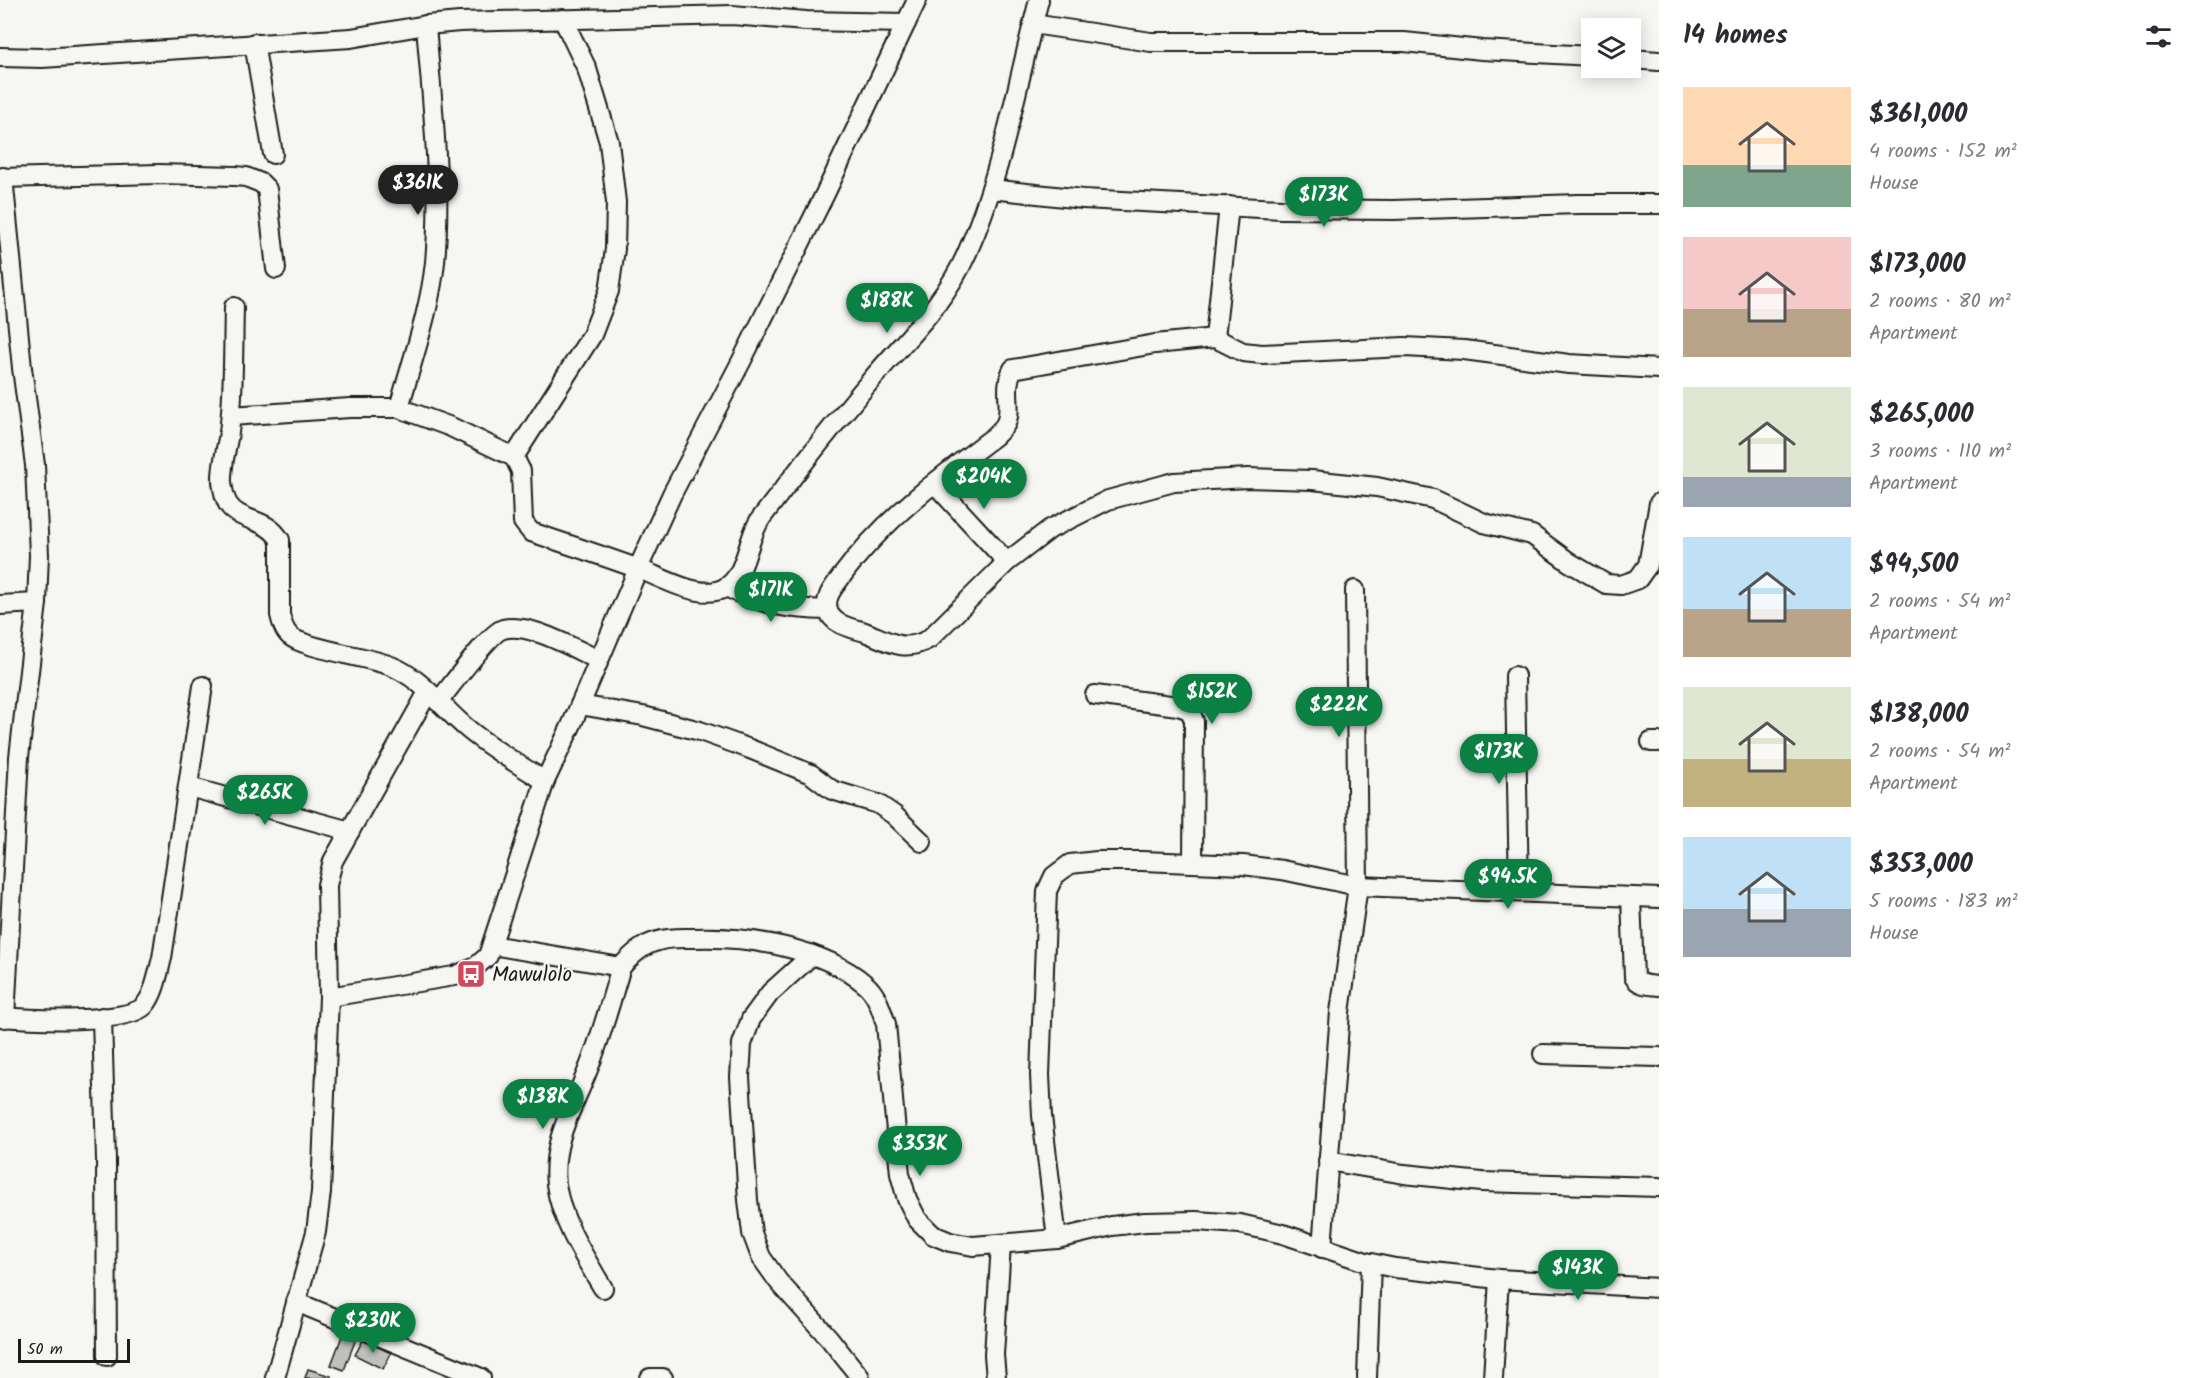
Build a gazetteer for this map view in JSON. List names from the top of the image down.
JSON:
{
  "places": {
    "bus stop": ["Mawulolo"]
  },
  "scale_bar": "50 m",
  "page": {
    "heading": "14 homes",
    "list": [
      {
        "name": "$361,000",
        "note": "4 rooms · 152 m² · House"
      },
      {
        "name": "$173,000",
        "note": "2 rooms · 80 m² · Apartment"
      },
      {
        "name": "$265,000",
        "note": "3 rooms · 110 m² · Apartment"
      },
      {
        "name": "$94,500",
        "note": "2 rooms · 54 m² · Apartment"
      },
      {
        "name": "$138,000",
        "note": "2 rooms · 54 m² · Apartment"
      },
      {
        "name": "$353,000",
        "note": "5 rooms · 183 m² · House"
      }
    ],
    "price": [
      "$361K",
      "$173K",
      "$188K",
      "$204K",
      "$171K",
      "$152K",
      "$222K",
      "$173K",
      "$265K",
      "$94.5K",
      "$138K",
      "$353K",
      "$143K",
      "$230K"
    ],
    "scale": "50 m"
  }
}
